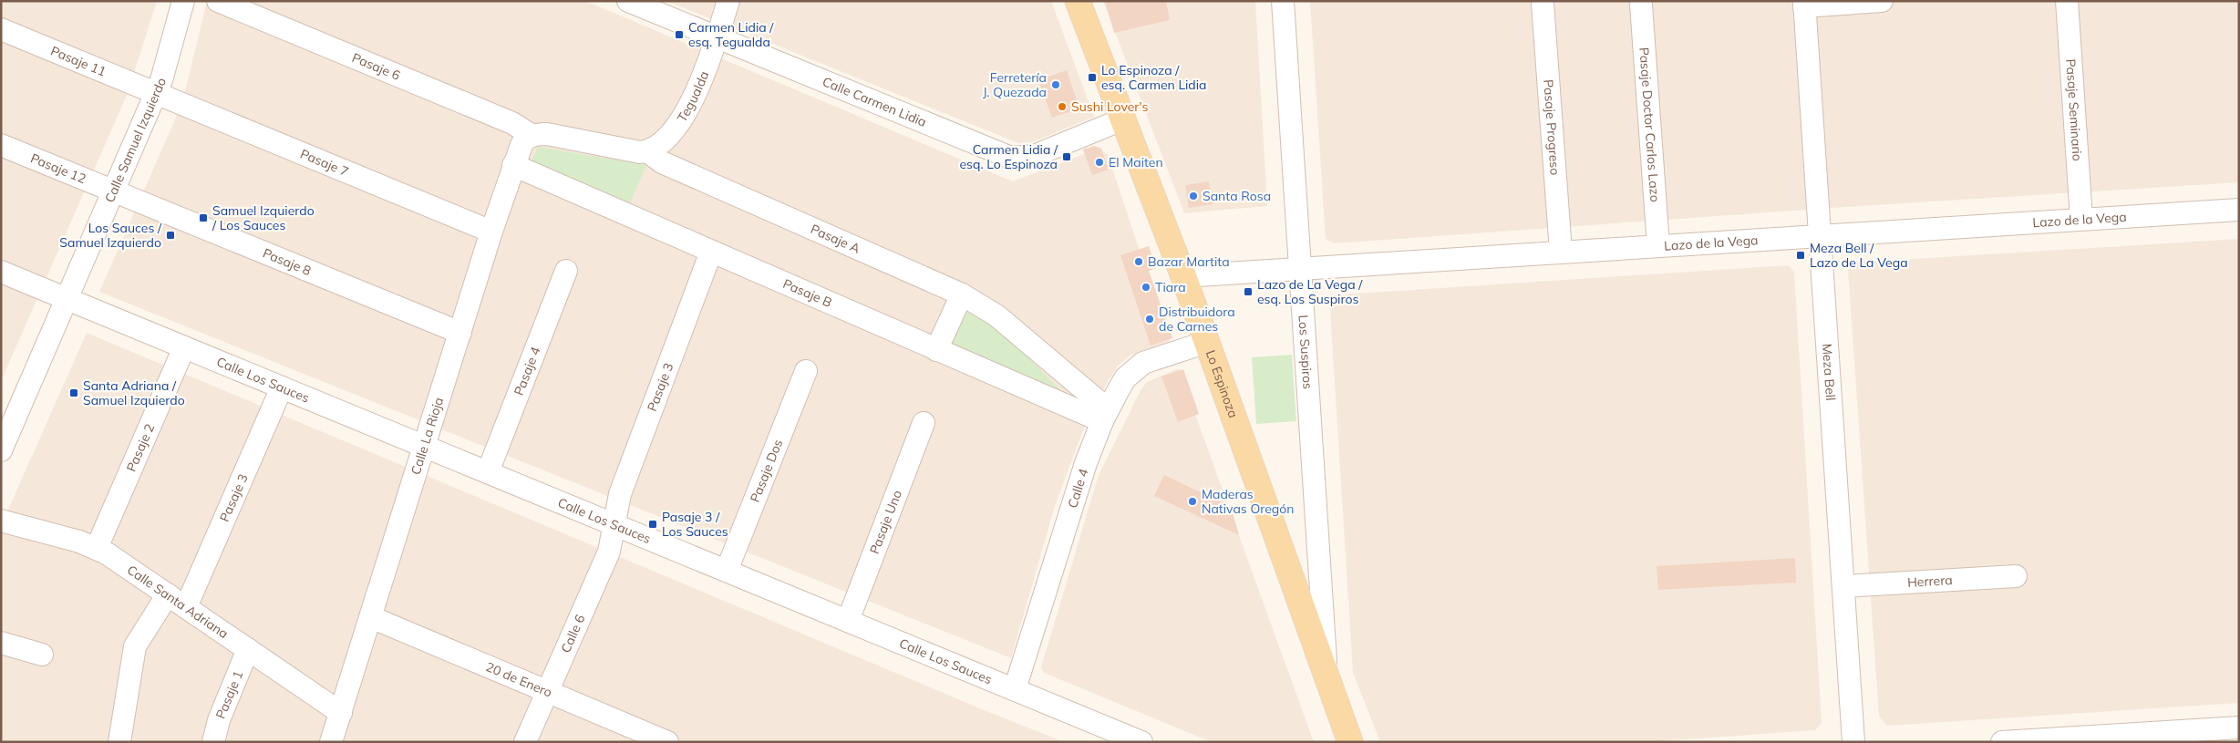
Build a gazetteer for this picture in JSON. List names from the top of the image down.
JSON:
{
  "streets": {
    "main road": ["Lo Espinoza"],
    "street": [
      "Pasaje 11",
      "Pasaje 6",
      "Tegualda",
      "Calle Carmen Lidia",
      "Pasaje Seminario",
      "Pasaje Doctor Carlos Lazo",
      "Pasaje Progreso",
      "Calle Samuel Izquierdo",
      "Pasaje 7",
      "Pasaje 12",
      "Lazo de la Vega",
      "Pasaje A",
      "Pasaje 8",
      "Pasaje B",
      "Los Suspiros",
      "Pasaje 4",
      "Meza Bell",
      "Calle Los Sauces",
      "Pasaje 3",
      "Calle La Rioja",
      "Pasaje 2",
      "Pasaje Dos",
      "Calle 4",
      "Pasaje Uno",
      "Herrera",
      "Calle Santa Adriana",
      "Calle 6",
      "20 de Enero",
      "Pasaje 1"
    ]
  },
  "crossings": [
    ["Pasaje 11", "Calle Samuel Izquierdo"],
    ["Pasaje 11", "Pasaje 7"],
    ["Pasaje 6", "Calle La Rioja"],
    ["Tegualda", "Calle Carmen Lidia"],
    ["Tegualda", "Pasaje A"],
    ["Calle Carmen Lidia", "Lo Espinoza"],
    ["Pasaje Seminario", "Lazo de la Vega"],
    ["Pasaje Doctor Carlos Lazo", "Lazo de la Vega"],
    ["Pasaje Progreso", "Lazo de la Vega"],
    ["Calle Samuel Izquierdo", "Pasaje 7"],
    ["Calle Samuel Izquierdo", "Pasaje 12"],
    ["Calle Samuel Izquierdo", "Pasaje 8"],
    ["Calle Samuel Izquierdo", "Calle Los Sauces"],
    ["Pasaje 7", "Calle La Rioja"],
    ["Pasaje 12", "Pasaje 8"],
    ["Lazo de la Vega", "Los Suspiros"],
    ["Lazo de la Vega", "Meza Bell"],
    ["Lazo de la Vega", "Lo Espinoza"],
    ["Pasaje A", "Pasaje B"],
    ["Pasaje A", "Calle 4"],
    ["Pasaje 8", "Calle La Rioja"],
    ["Pasaje B", "Pasaje 3"],
    ["Pasaje B", "Calle La Rioja"],
    ["Pasaje B", "Calle 4"],
    ["Los Suspiros", "Lo Espinoza"],
    ["Pasaje 4", "Calle Los Sauces"],
    ["Meza Bell", "Herrera"],
    ["Calle Los Sauces", "Pasaje 3"],
    ["Calle Los Sauces", "Calle La Rioja"],
    ["Calle Los Sauces", "Pasaje 2"],
    ["Calle Los Sauces", "Pasaje Dos"],
    ["Calle Los Sauces", "Calle 4"],
    ["Calle Los Sauces", "Pasaje Uno"],
    ["Calle Los Sauces", "Calle 6"],
    ["Lo Espinoza", "Calle 4"],
    ["Pasaje 3", "Calle Santa Adriana"],
    ["Pasaje 3", "Calle 6"],
    ["Calle La Rioja", "Calle Santa Adriana"],
    ["Calle La Rioja", "20 de Enero"],
    ["Pasaje 2", "Calle Santa Adriana"],
    ["Calle Santa Adriana", "Pasaje 1"],
    ["Calle 6", "20 de Enero"]
  ],
  "places": {
    "transit": [
      "Carmen Lidia / esq. Tegualda",
      "Lo Espinoza / esq. Carmen Lidia",
      "Carmen Lidia / esq. Lo Espinoza",
      "Samuel Izquierdo / Los Sauces",
      "Los Sauces / Samuel Izquierdo",
      "Meza Bell / Lazo de La Vega",
      "Lazo de La Vega / esq. Los Suspiros",
      "Santa Adriana / Samuel Izquierdo",
      "Pasaje 3 / Los Sauces"
    ],
    "other": [
      "Ferretería J. Quezada",
      "Sushi Lover's",
      "El Maiten",
      "Santa Rosa",
      "Bazar Martita",
      "Tiara",
      "Distribuidora de Carnes",
      "Maderas Nativas Oregón"
    ]
  }
}
